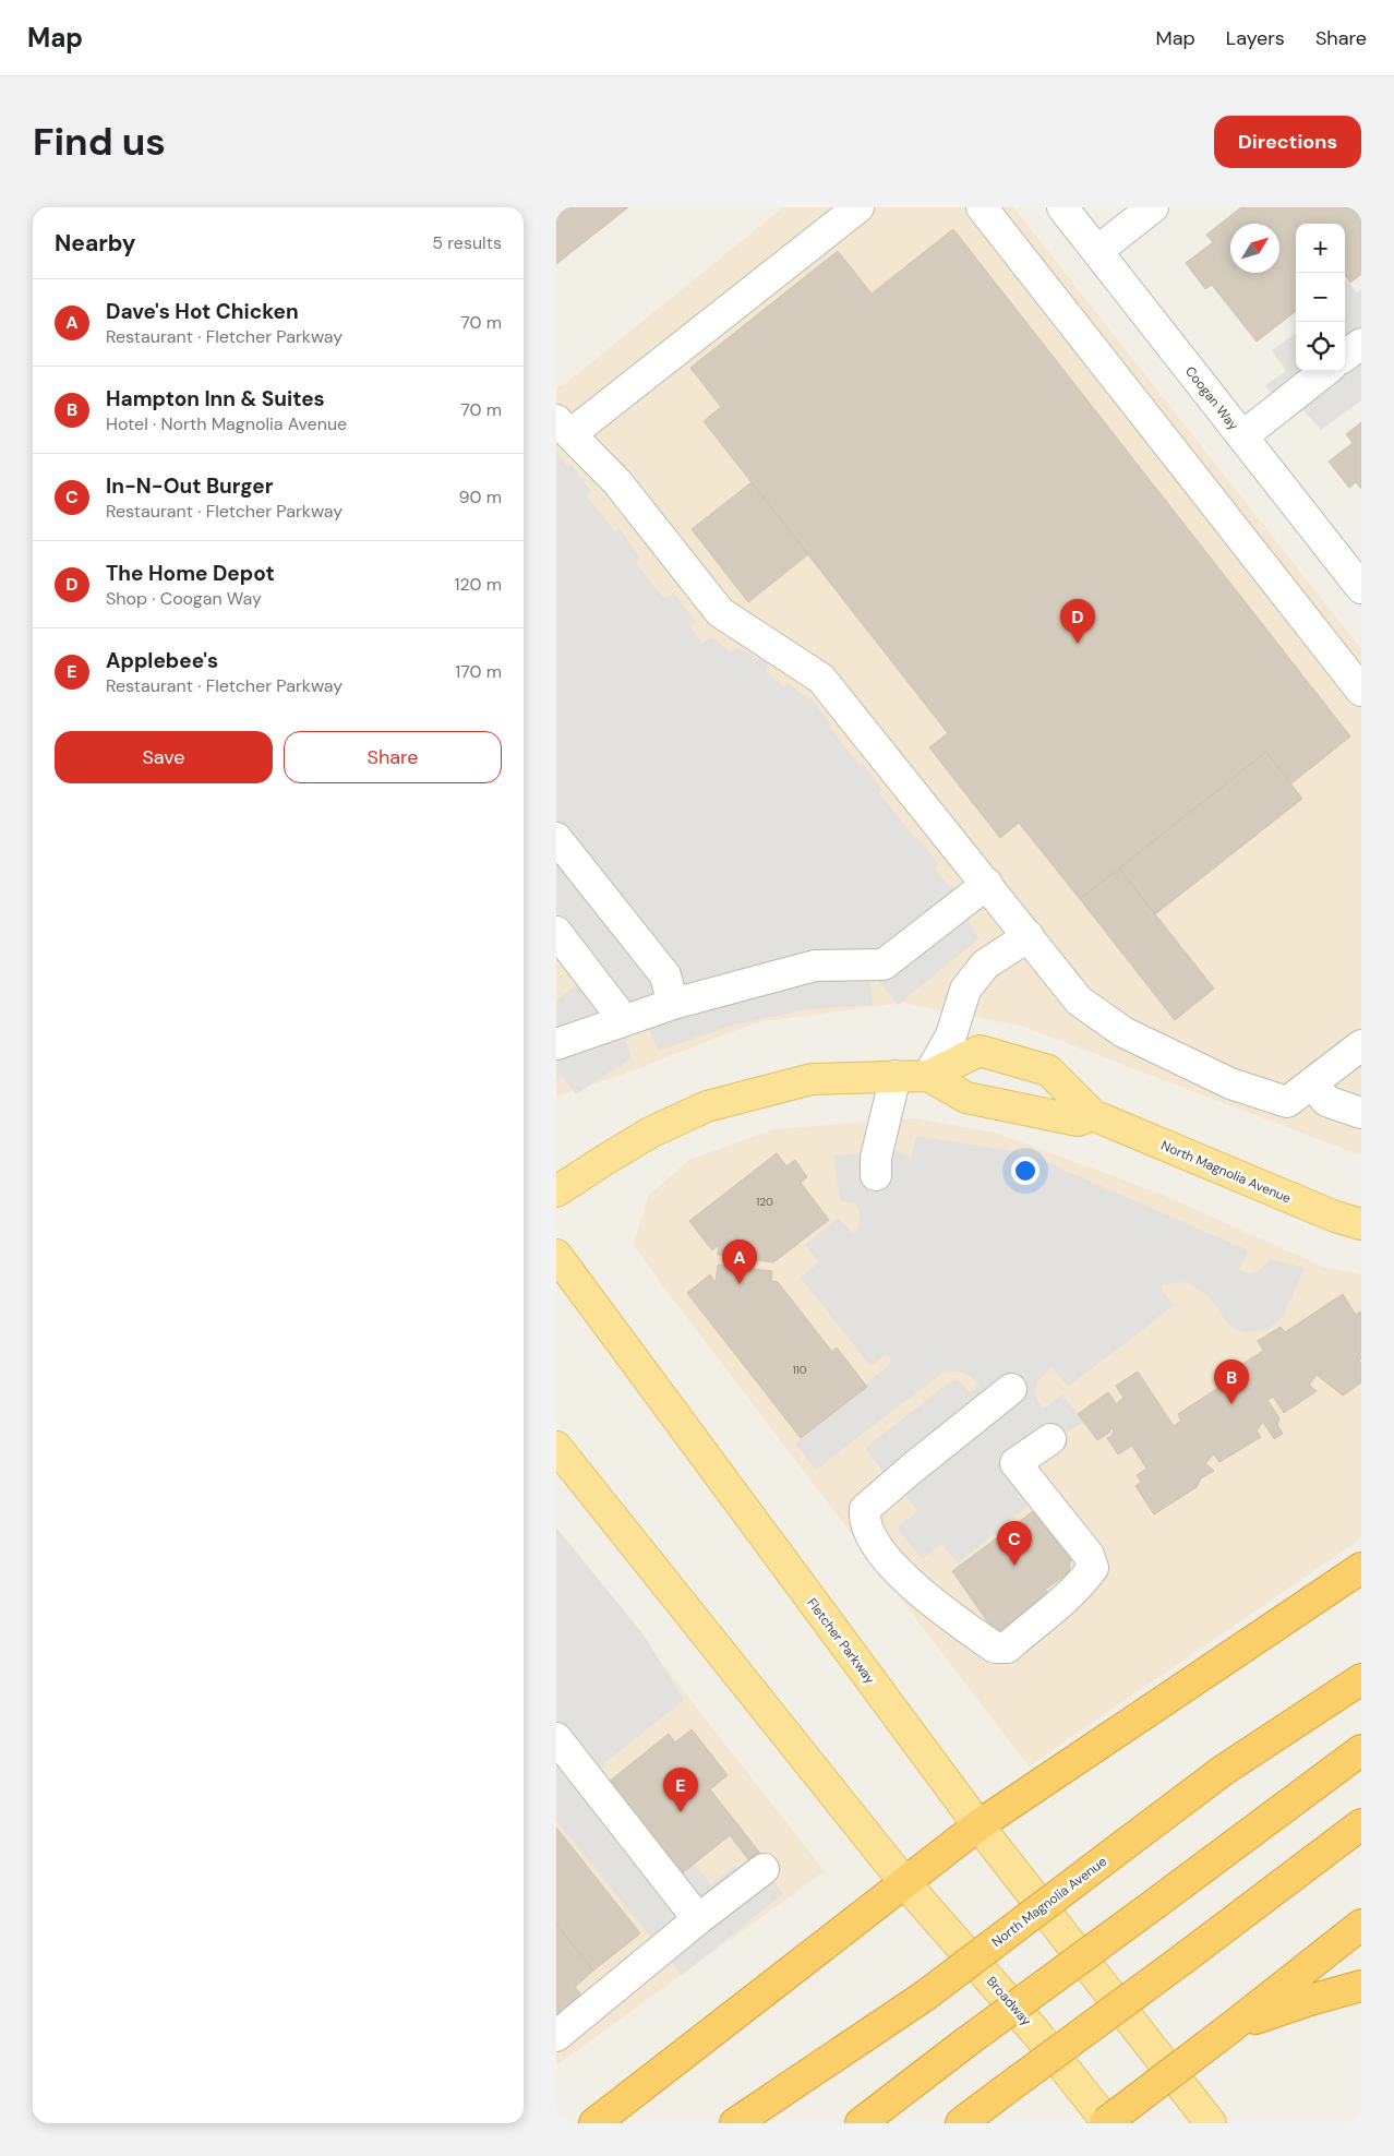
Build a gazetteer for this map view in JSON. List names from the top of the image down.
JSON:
{
  "streets": {
    "highway": ["North Magnolia Avenue"],
    "main road": ["Fletcher Parkway", "Broadway"],
    "street": ["Coogan Way"]
  },
  "house_numbers": ["120", "110"],
  "north": "top right",
  "page": {
    "header": "Map",
    "nav": ["Map", "Layers", "Share"],
    "buttons": [
      "Directions",
      ["Save", "Share"]
    ],
    "title": "Find us",
    "heading": ["Nearby", "5 results"],
    "map_buttons": ["+", "−"],
    "list": [
      {
        "mark": "A",
        "name": "Dave's Hot Chicken",
        "note": "Restaurant · Fletcher Parkway",
        "value": "70 m"
      },
      {
        "mark": "B",
        "name": "Hampton Inn & Suites",
        "note": "Hotel · North Magnolia Avenue",
        "value": "70 m"
      },
      {
        "mark": "C",
        "name": "In-N-Out Burger",
        "note": "Restaurant · Fletcher Parkway",
        "value": "90 m"
      },
      {
        "mark": "D",
        "name": "The Home Depot",
        "note": "Shop · Coogan Way",
        "value": "120 m"
      },
      {
        "mark": "E",
        "name": "Applebee's",
        "note": "Restaurant · Fletcher Parkway",
        "value": "170 m"
      }
    ],
    "pins": [
      "D",
      "A",
      "B",
      "C",
      "E"
    ]
  }
}
